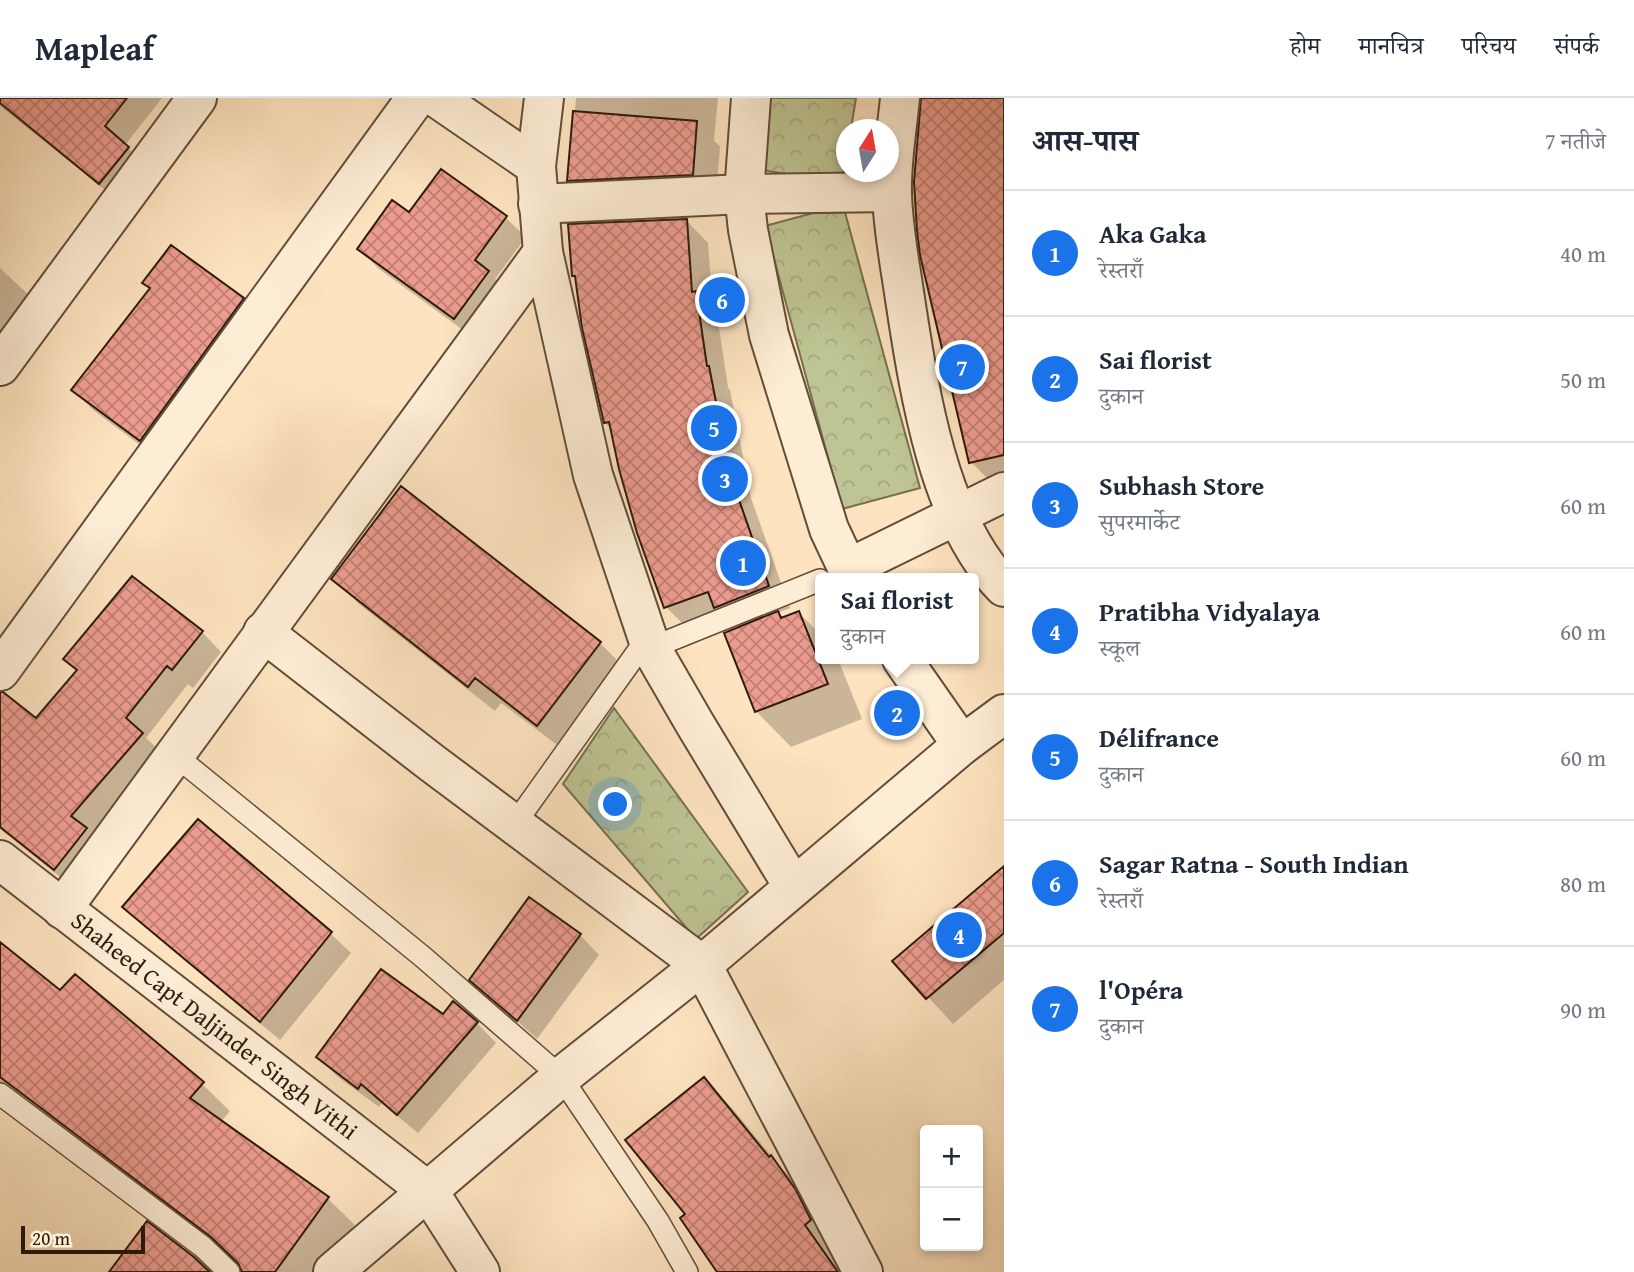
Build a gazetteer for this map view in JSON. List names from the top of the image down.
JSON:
{
  "streets": {
    "street": ["Shaheed Capt Daljinder Singh Vithi"]
  },
  "scale_bar": "20 m",
  "north": "top",
  "page": {
    "header": "Mapleaf",
    "nav": [
      "होम",
      "मानचित्र",
      "परिचय",
      "संपर्क"
    ],
    "heading": ["आस-पास", "7 नतीजे"],
    "list": [
      {
        "mark": "1",
        "name": "Aka Gaka",
        "note": "रेस्तराँ",
        "value": "40 m"
      },
      {
        "mark": "2",
        "name": "Sai florist",
        "note": "दुकान",
        "value": "50 m"
      },
      {
        "mark": "3",
        "name": "Subhash Store",
        "note": "सुपरमार्केट",
        "value": "60 m"
      },
      {
        "mark": "4",
        "name": "Pratibha Vidyalaya",
        "note": "स्कूल",
        "value": "60 m"
      },
      {
        "mark": "5",
        "name": "Délifrance",
        "note": "दुकान",
        "value": "60 m"
      },
      {
        "mark": "6",
        "name": "Sagar Ratna - South Indian",
        "note": "रेस्तराँ",
        "value": "80 m"
      },
      {
        "mark": "7",
        "name": "l'Opéra",
        "note": "दुकान",
        "value": "90 m"
      }
    ],
    "pins": [
      "6",
      "7",
      "5",
      "3",
      "1",
      "2",
      "4"
    ],
    "popup": ["Sai florist", "दुकान"],
    "map_buttons": ["+", "−"],
    "scale": "20 m"
  }
}
